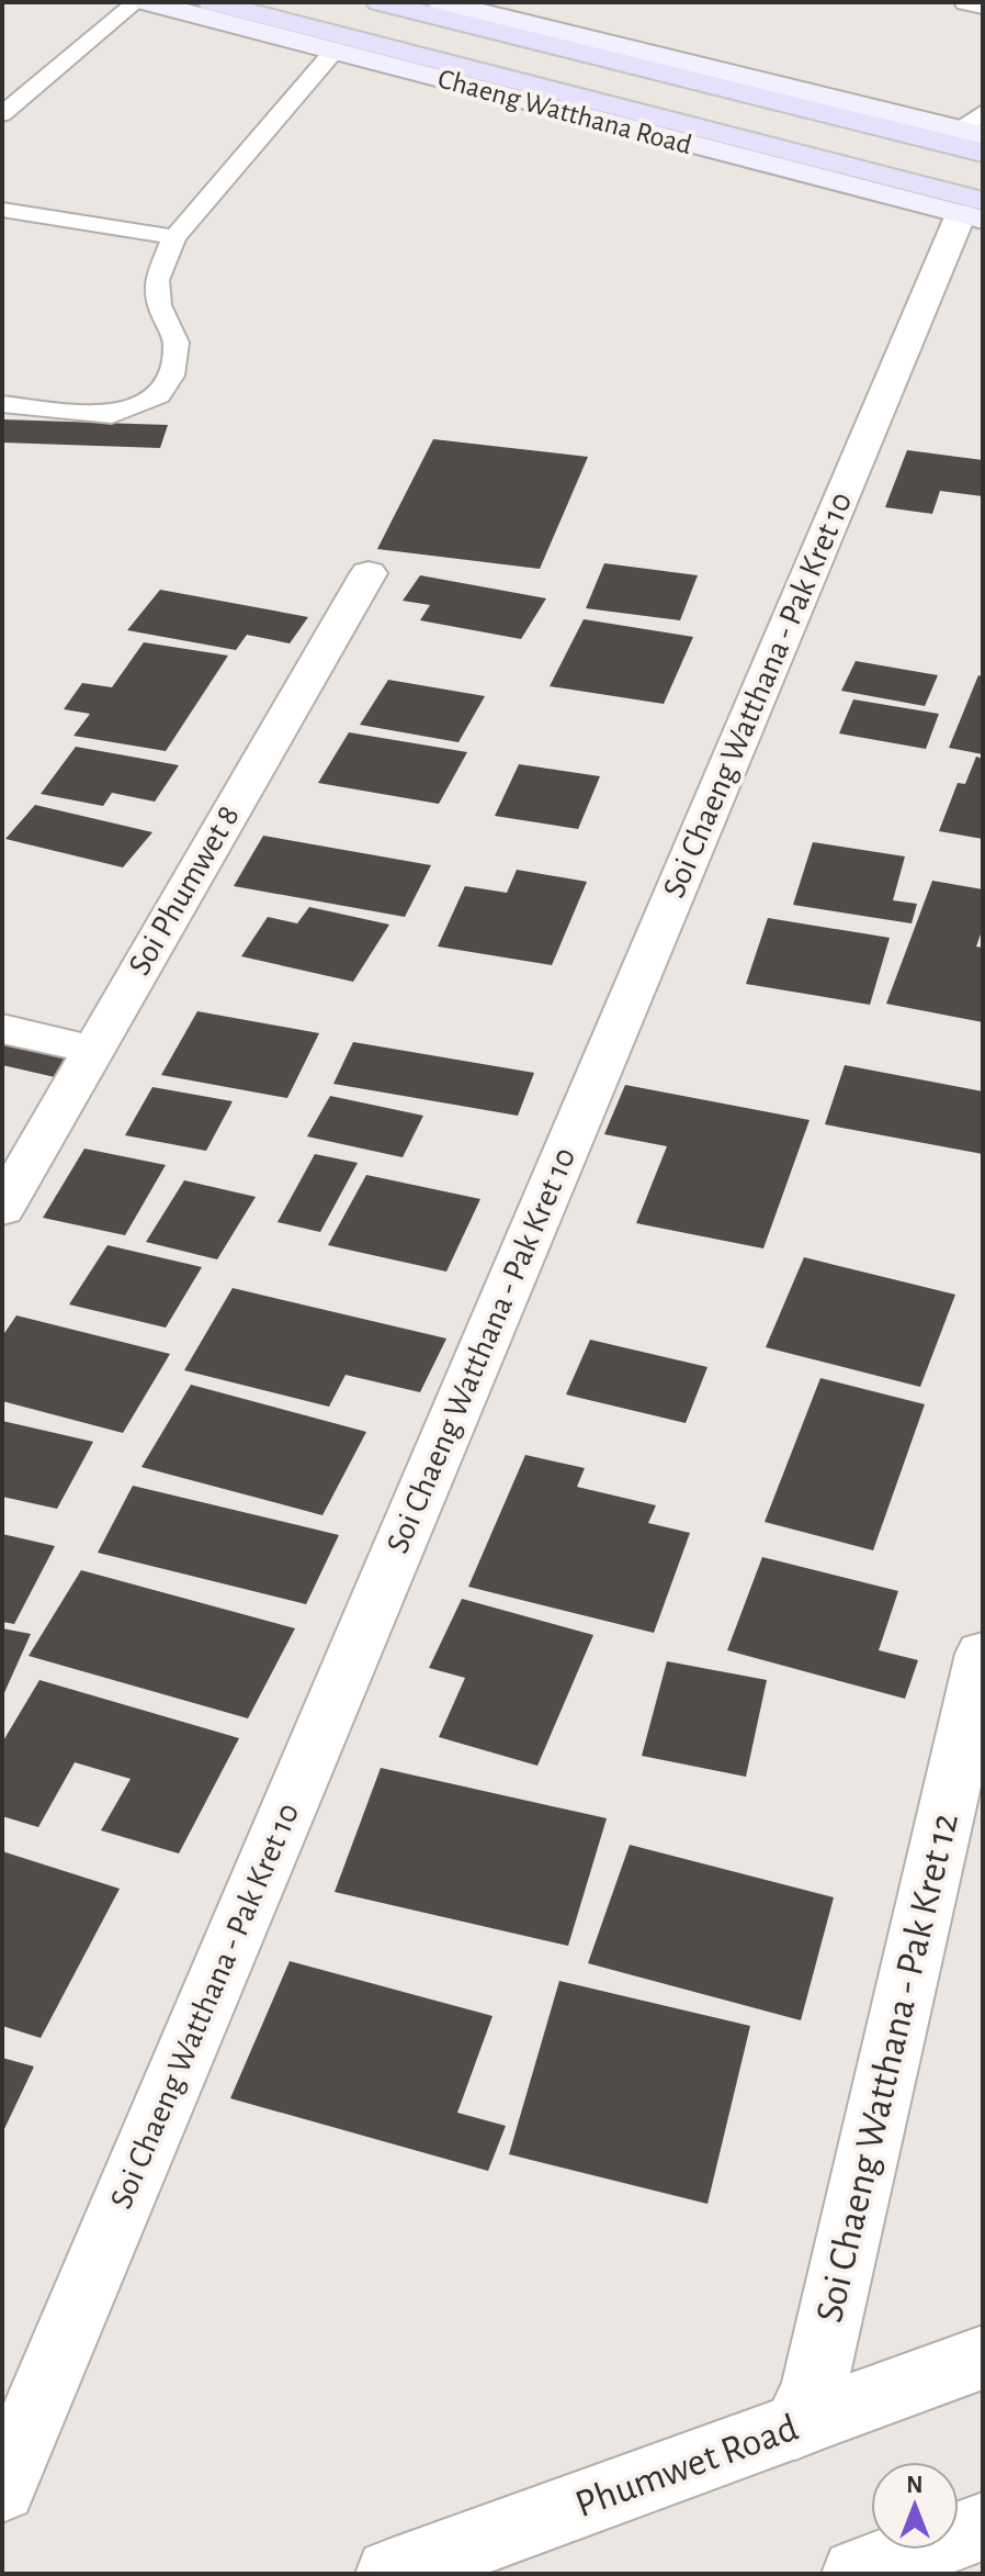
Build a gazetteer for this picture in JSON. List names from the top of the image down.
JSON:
{
  "streets": {
    "main road": ["Chaeng Watthana Road"],
    "street": [
      "Soi Chaeng Watthana - Pak Kret 10",
      "Soi Phumwet 8",
      "Soi Chaeng Watthana - Pak Kret 12",
      "Phumwet Road"
    ]
  },
  "crossings": [
    ["Chaeng Watthana Road", "Soi Chaeng Watthana - Pak Kret 10"],
    ["Soi Chaeng Watthana - Pak Kret 12", "Phumwet Road"]
  ],
  "north": "top"
}
